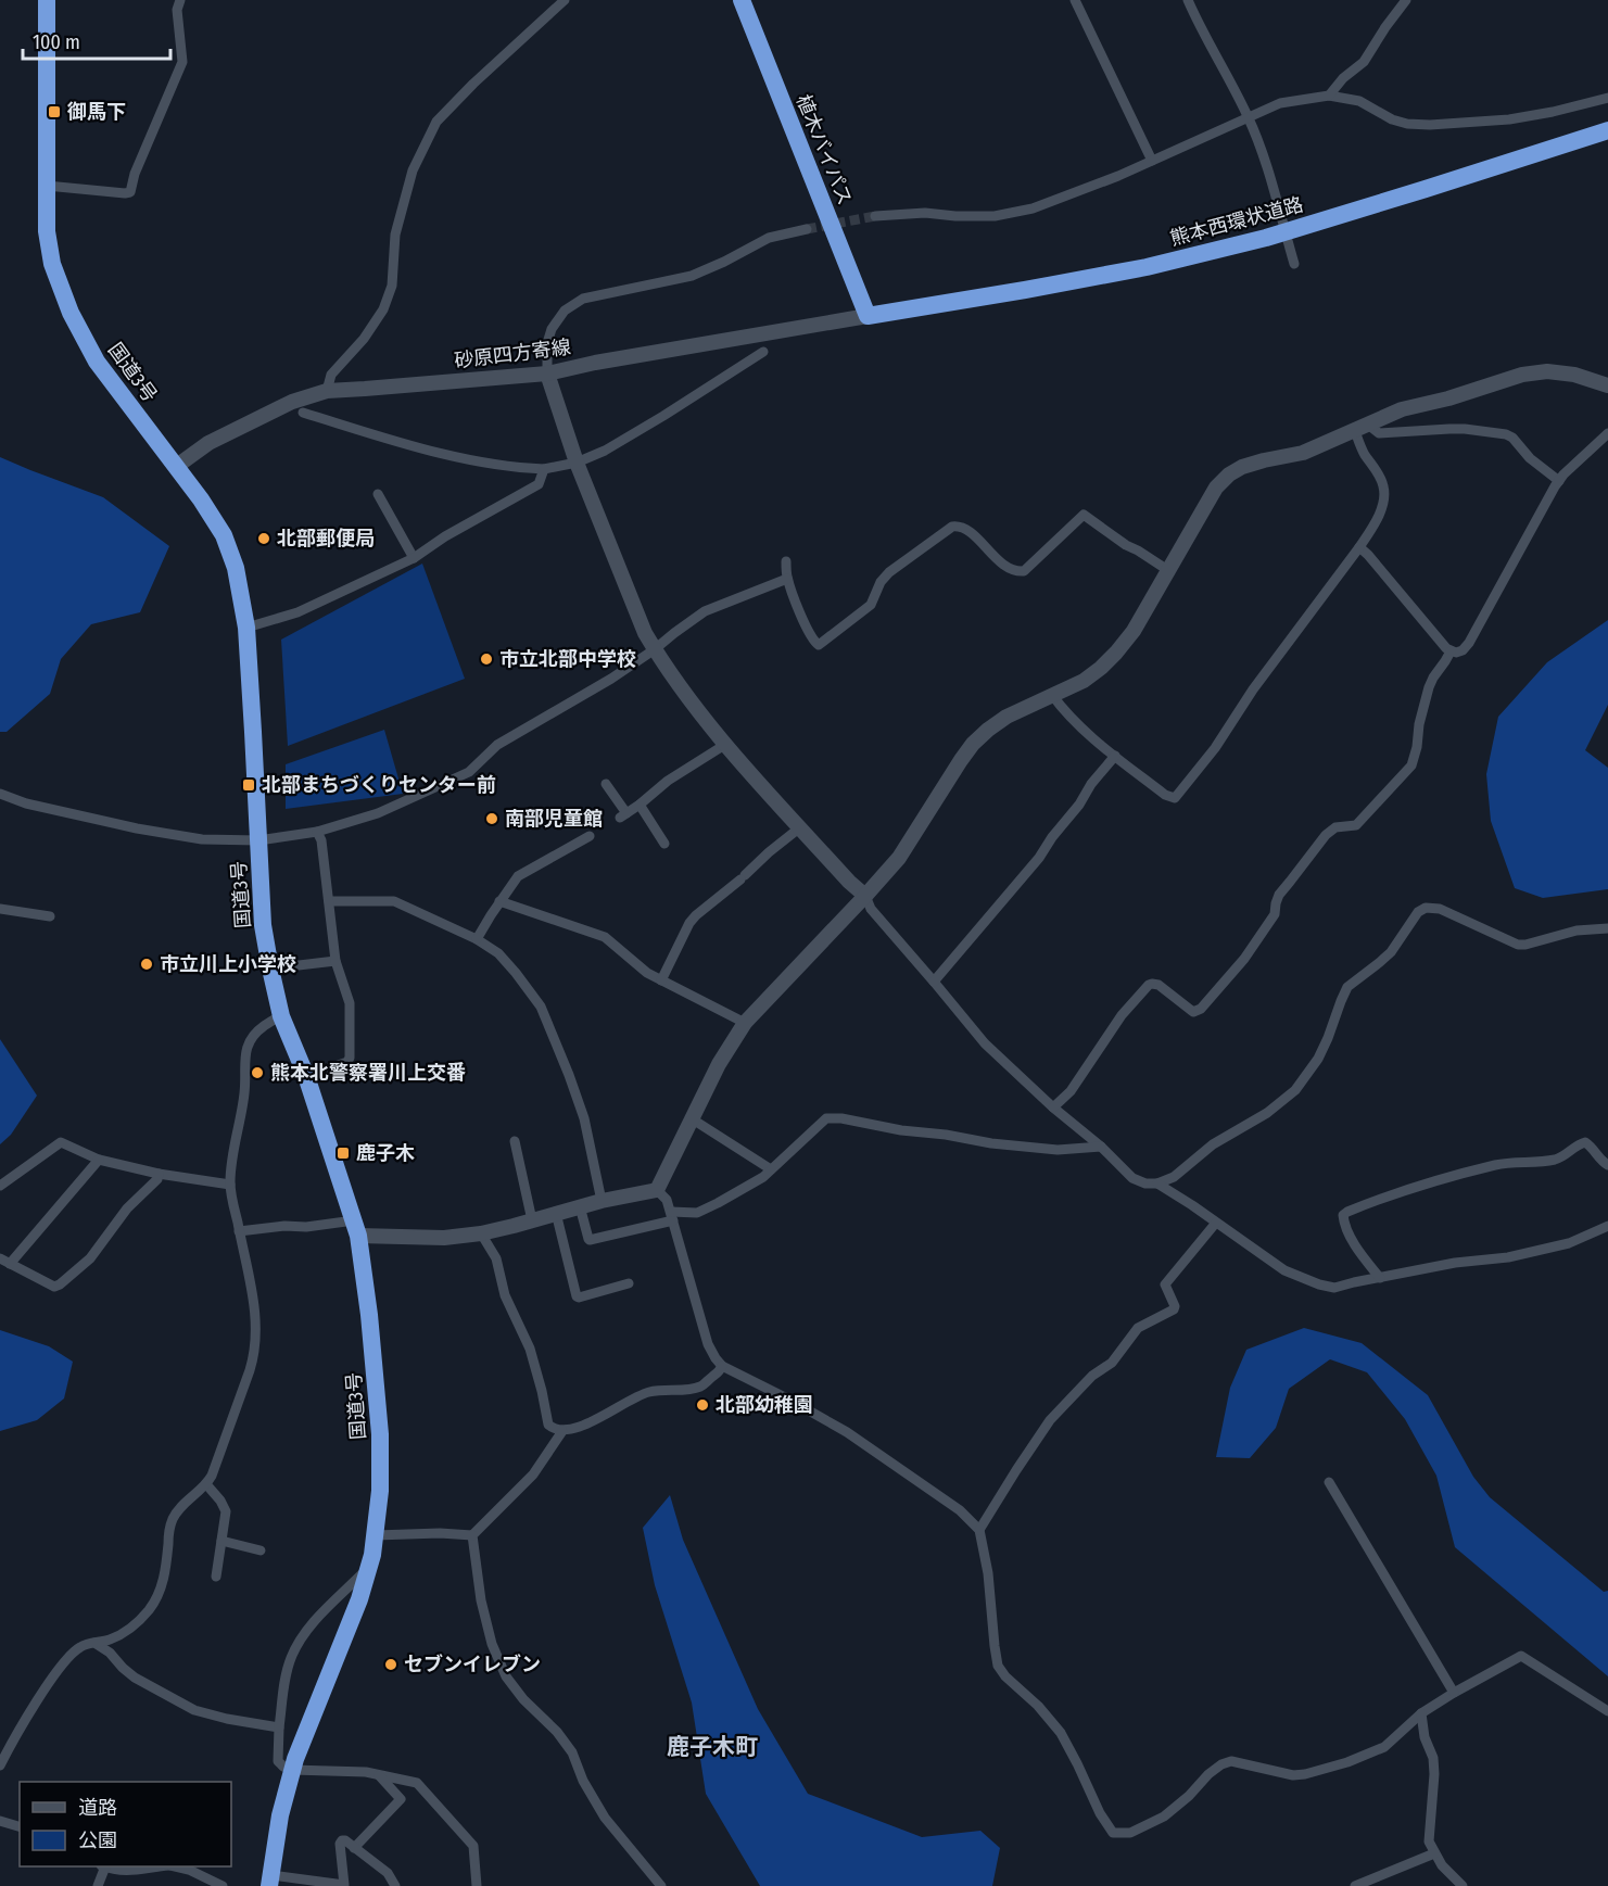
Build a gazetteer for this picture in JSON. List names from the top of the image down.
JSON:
{
  "streets": {
    "highway": ["植木バイパス", "熊本西環状道路", "国道3号"],
    "street": ["砂原四方寄線"]
  },
  "crossings": [
    ["植木バイパス", "熊本西環状道路"],
    ["植木バイパス", "砂原四方寄線"],
    ["熊本西環状道路", "砂原四方寄線"],
    ["砂原四方寄線", "国道3号"]
  ],
  "districts": ["鹿子木町"],
  "places": {
    "transit": ["御馬下", "北部まちづくりセンター前", "鹿子木"],
    "other": [
      "北部郵便局",
      "市立北部中学校",
      "南部児童館",
      "市立川上小学校",
      "熊本北警察署川上交番",
      "北部幼稚園",
      "セブンイレブン"
    ]
  },
  "legend": ["道路", "公園"],
  "scale_bar": "100 m"
}
